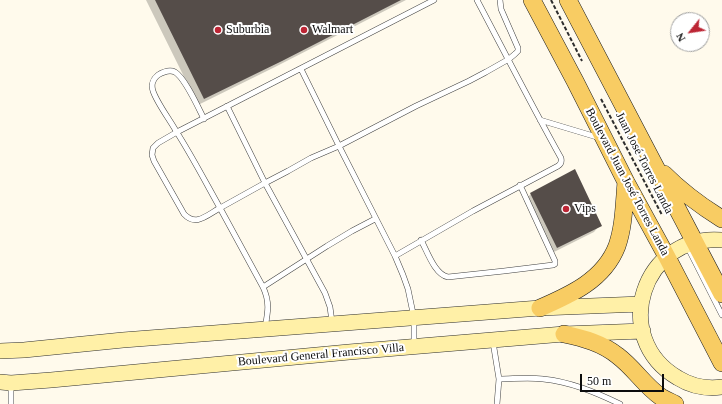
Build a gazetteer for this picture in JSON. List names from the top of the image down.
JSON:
{
  "streets": {
    "main road": ["Boulevard Juan José Torres Landa", "Boulevard General Francisco Villa"],
    "path": ["Juan José Torres Landa"]
  },
  "places": ["Suburbia", "Walmart", "Vips"],
  "scale_bar": "50 m",
  "north": "bottom left"
}
